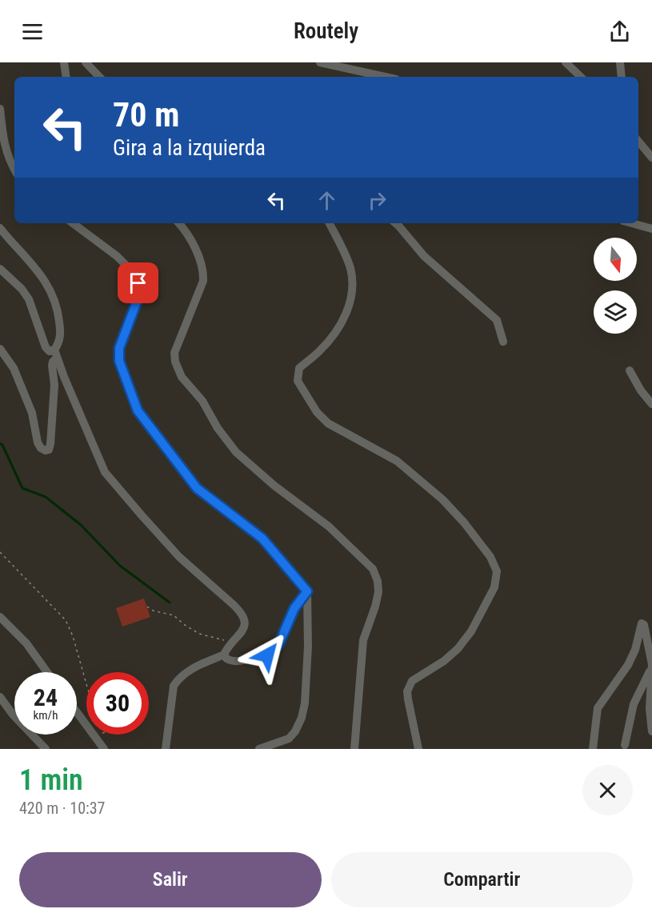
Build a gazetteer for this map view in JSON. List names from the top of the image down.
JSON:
{
  "north": "bottom",
  "page": {
    "header": "Routely",
    "turn": ["70 m", "Gira a la izquierda"],
    "speed": "24 km/h",
    "limit": "30",
    "heading": ["1 min", "420 m · 10:37"],
    "buttons": ["Salir", "Compartir"]
  }
}
